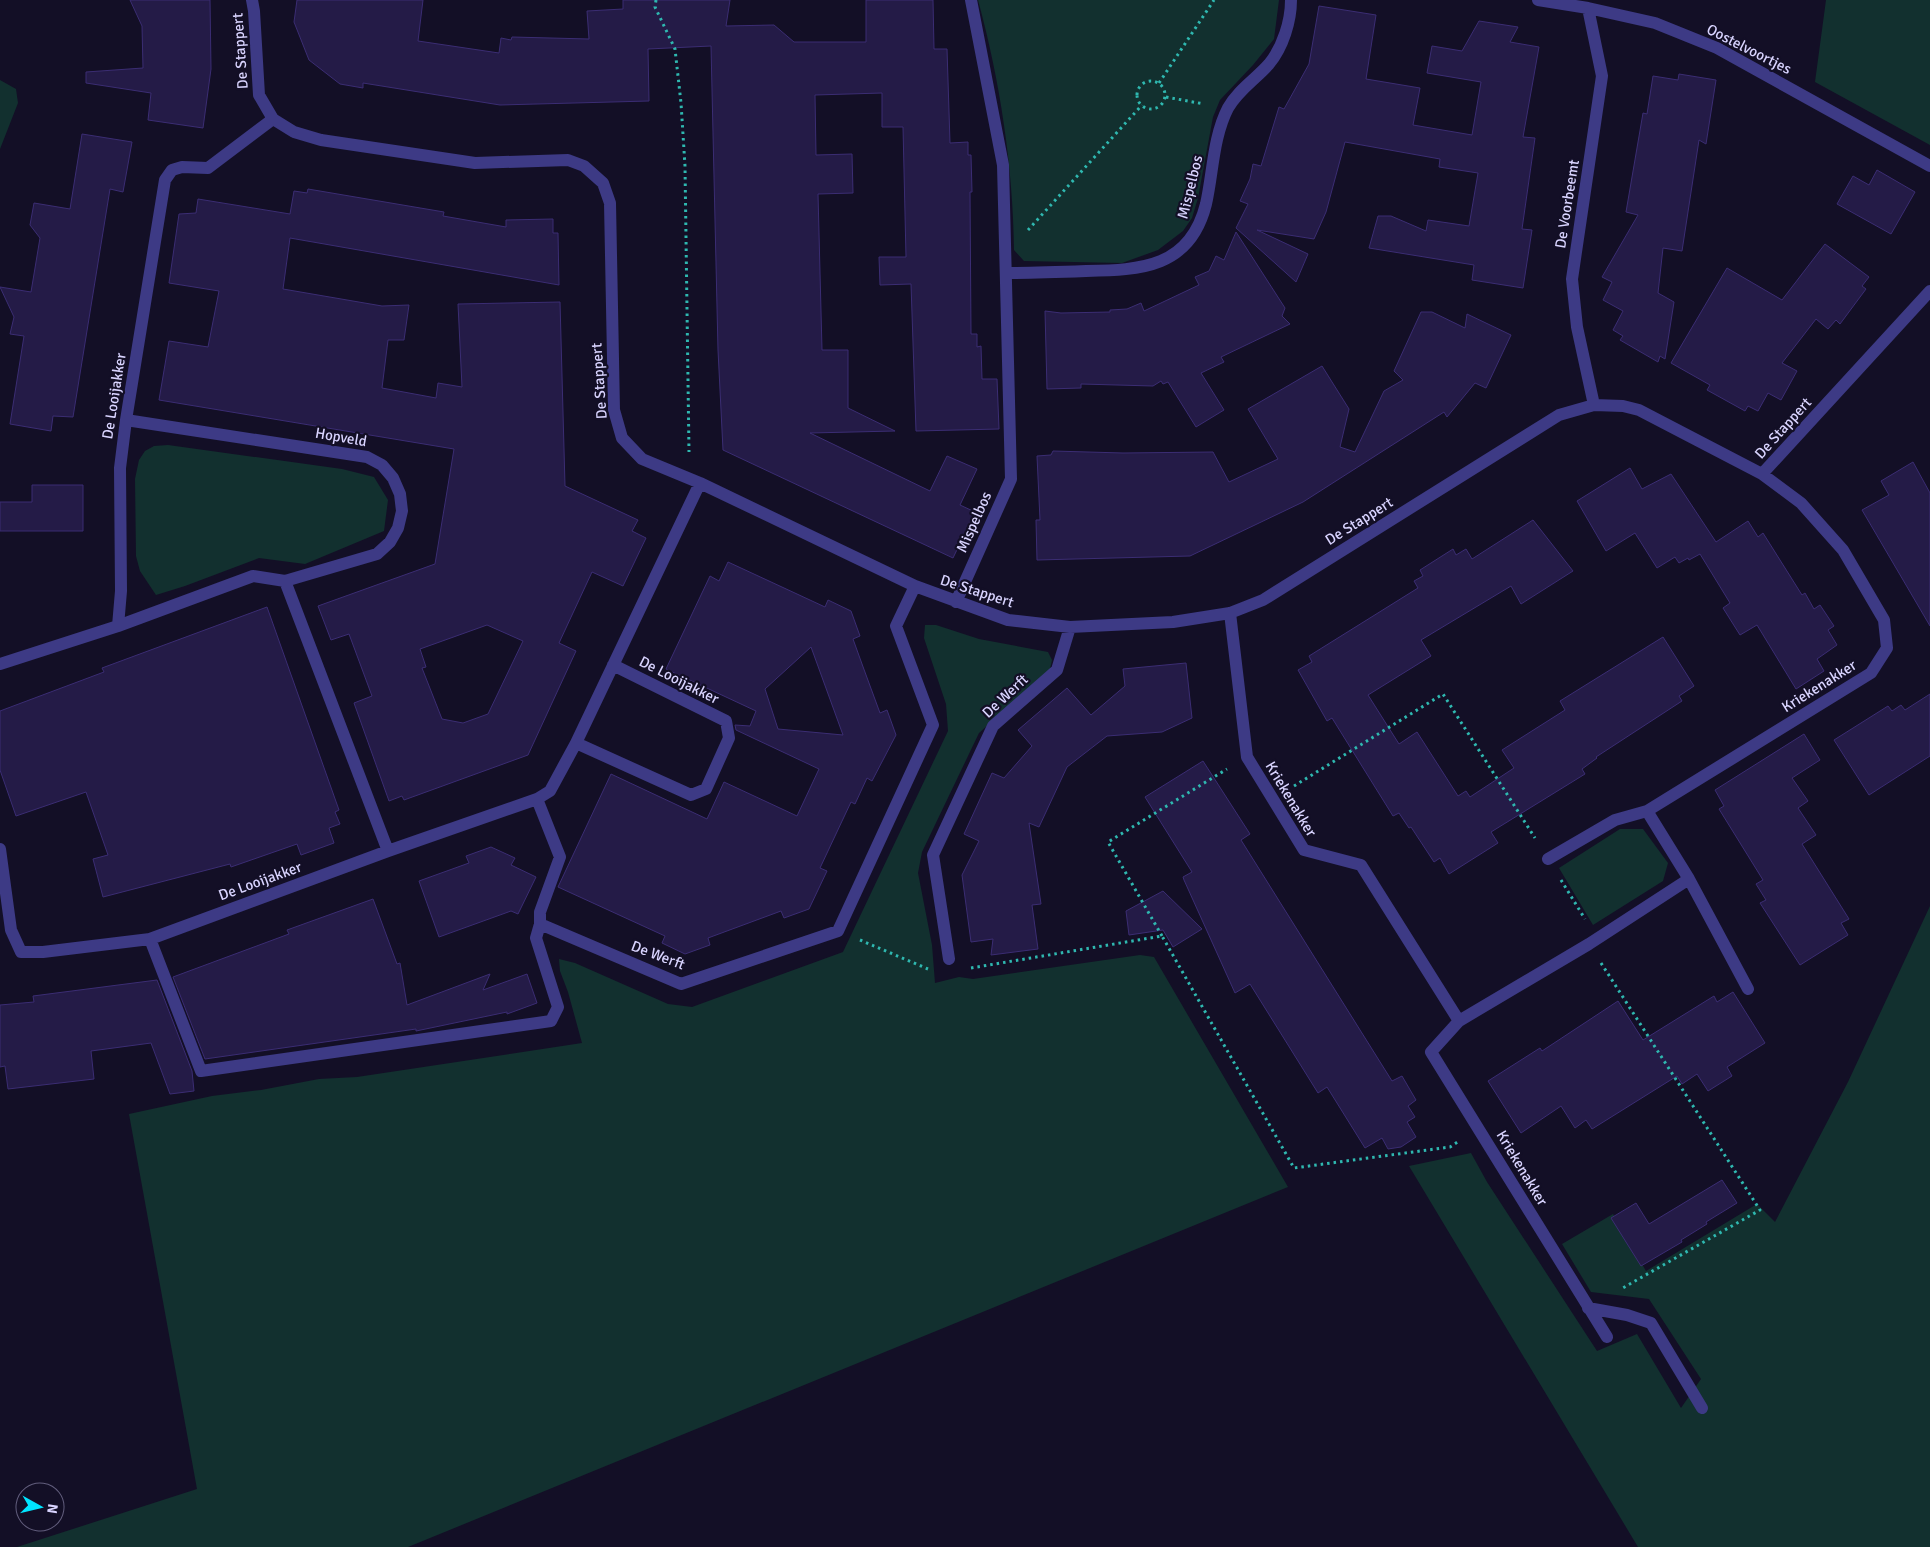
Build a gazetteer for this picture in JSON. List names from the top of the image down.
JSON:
{
  "streets": {
    "street": [
      "Oostelvoortjes",
      "De Stappert",
      "Mispelbos",
      "De Voorbeemt",
      "De Looijakker",
      "Hopveld",
      "Kriekenakker",
      "De Werft"
    ]
  },
  "crossings": [
    ["Oostelvoortjes", "De Voorbeemt"],
    ["De Stappert", "Mispelbos"],
    ["De Stappert", "De Voorbeemt"],
    ["De Stappert", "De Looijakker"],
    ["De Stappert", "Kriekenakker"],
    ["De Stappert", "De Werft"],
    ["De Looijakker", "Hopveld"]
  ],
  "north": "right"
}
